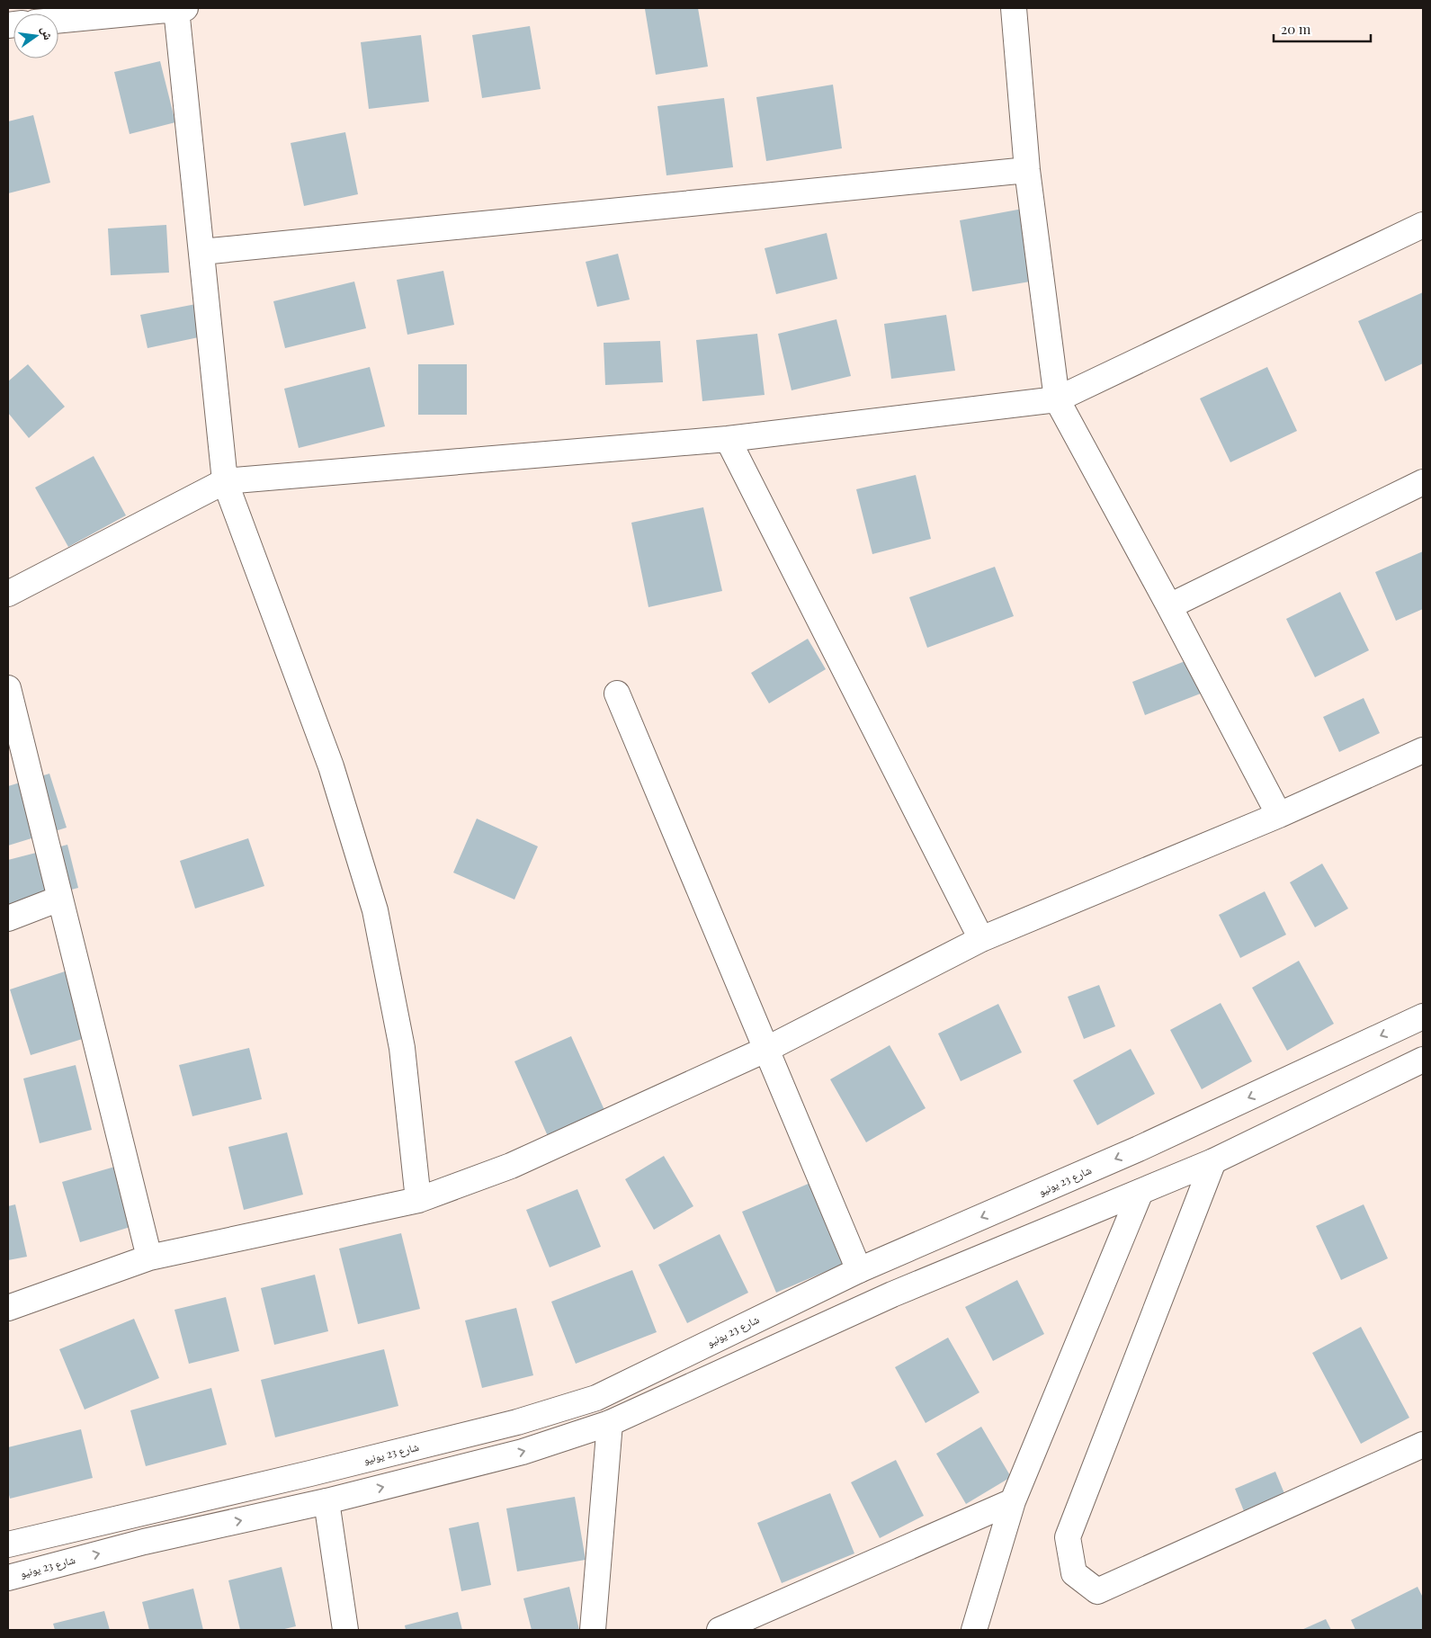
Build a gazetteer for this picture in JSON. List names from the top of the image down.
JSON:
{
  "streets": {
    "street": ["شارع 23 يونيو"]
  },
  "scale_bar": "20 m",
  "north": "right"
}
